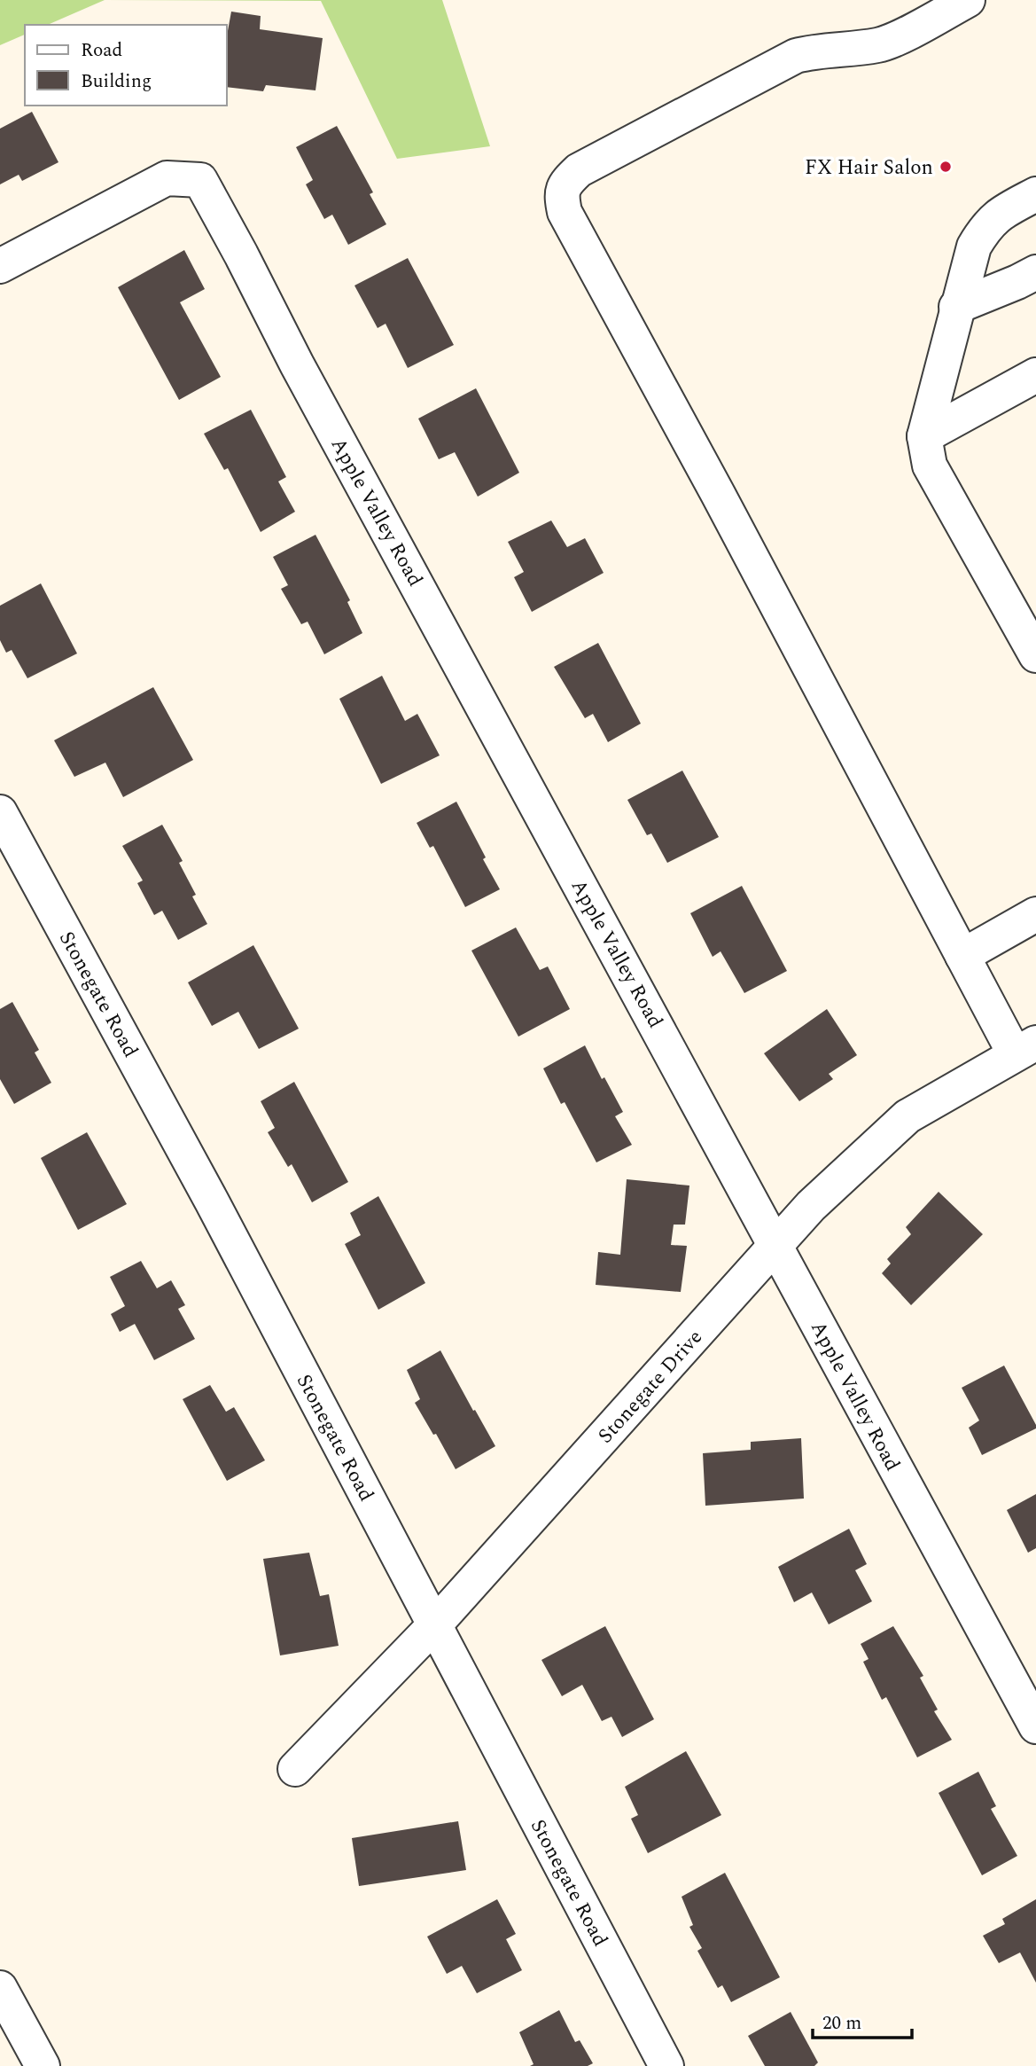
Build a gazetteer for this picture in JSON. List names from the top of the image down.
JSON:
{
  "streets": {
    "street": ["Apple Valley Road", "Stonegate Road", "Stonegate Drive"]
  },
  "crossings": [
    ["Apple Valley Road", "Stonegate Drive"],
    ["Stonegate Road", "Stonegate Drive"]
  ],
  "places": ["FX Hair Salon"],
  "legend": ["Road", "Building"],
  "scale_bar": "20 m"
}
